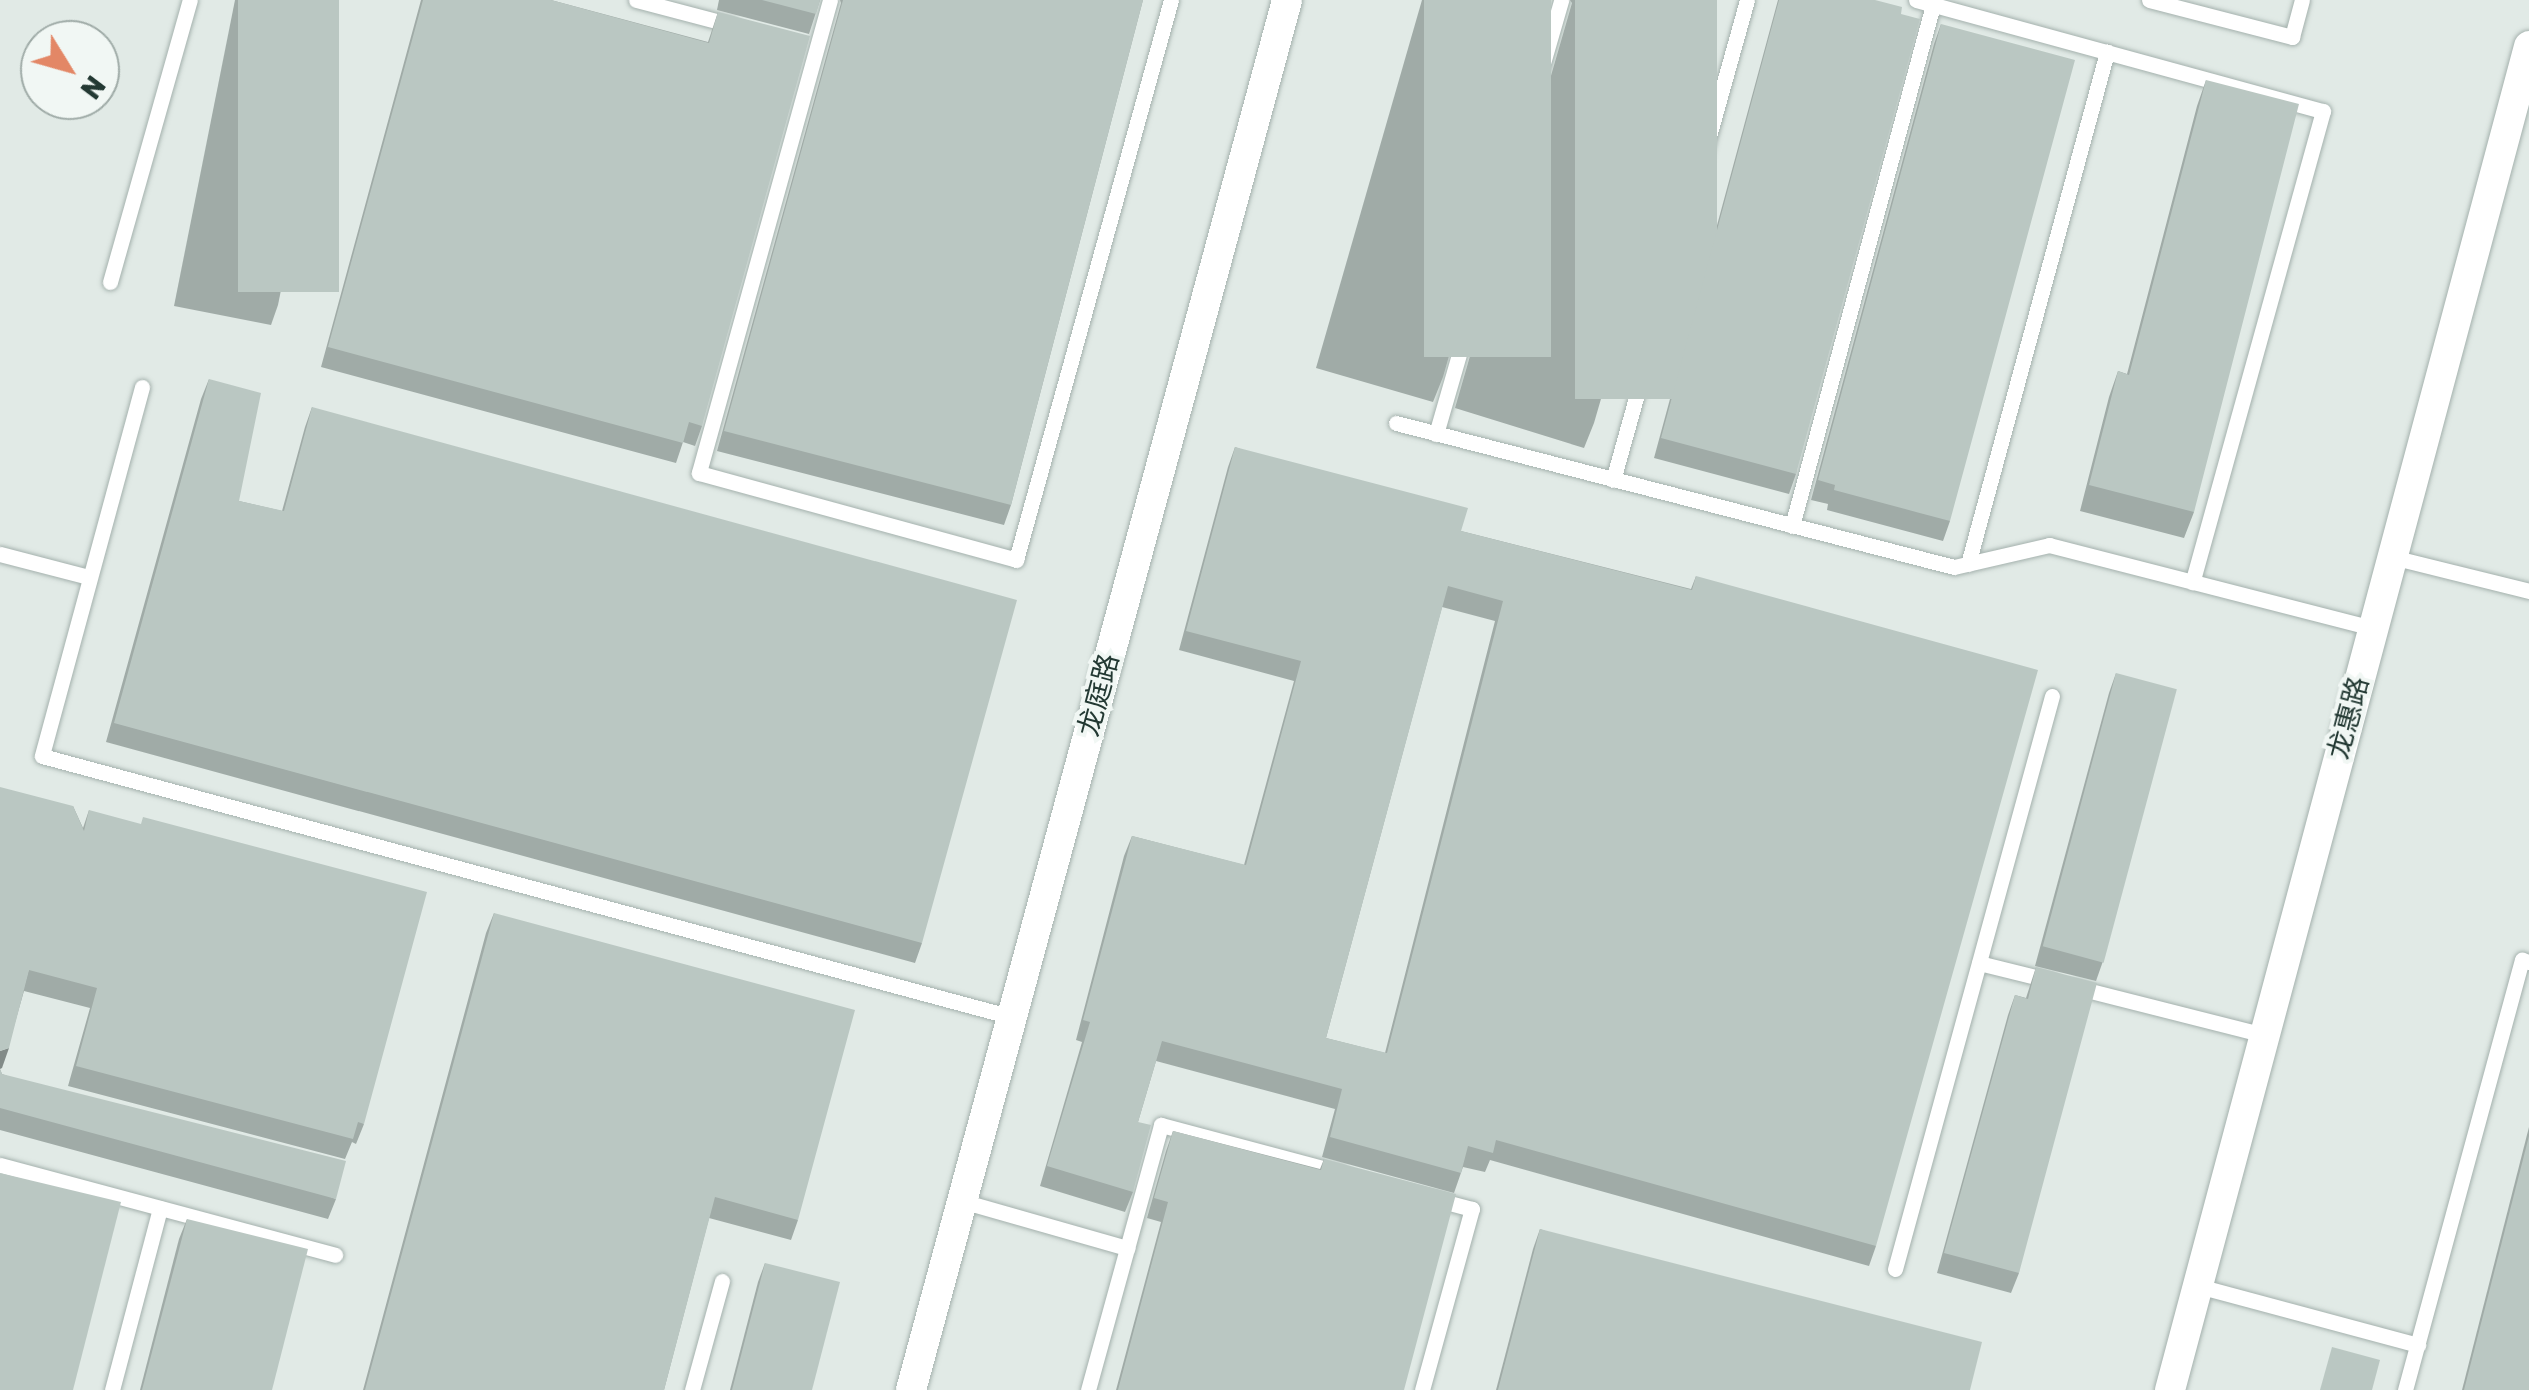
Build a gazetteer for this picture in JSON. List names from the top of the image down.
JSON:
{
  "streets": {
    "street": ["龙庭路", "龙惠路"]
  },
  "north": "bottom right"
}
